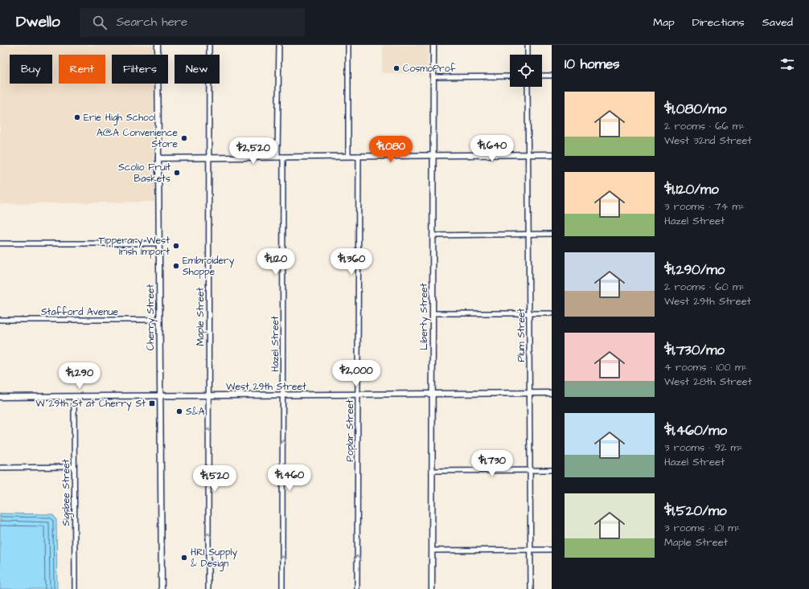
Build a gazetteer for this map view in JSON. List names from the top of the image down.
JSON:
{
  "streets": {
    "street": [
      "Stafford Avenue",
      "Maple Street",
      "Liberty Street",
      "Cherry Street",
      "Plum Street",
      "Hazel Street",
      "West 29th Street",
      "Poplar Street",
      "Sigsbee Street"
    ]
  },
  "crossings": [
    ["Stafford Avenue", "Cherry Street"],
    ["Maple Street", "West 29th Street"],
    ["Liberty Street", "West 29th Street"],
    ["Cherry Street", "West 29th Street"],
    ["Plum Street", "West 29th Street"],
    ["Hazel Street", "West 29th Street"],
    ["West 29th Street", "Poplar Street"],
    ["West 29th Street", "Sigsbee Street"]
  ],
  "one_way": ["Maple Street", "Hazel Street", "Poplar Street"],
  "places": {
    "other": [
      "CosmoProf",
      "Erie High School",
      "A@A Convenience Store",
      "Scolio Fruit Baskets",
      "Tipperary West Irish Import",
      "Embroidery Shoppe",
      "S&A",
      "HRI Supply & Design"
    ],
    "transit": ["W 29th St at Cherry St"]
  },
  "page": {
    "header": "Dwello",
    "search": "Search here",
    "nav": ["Map", "Directions", "Saved"],
    "heading": "10 homes",
    "chip": [
      "Buy",
      "Rent",
      "Filters",
      "New"
    ],
    "list": [
      {
        "name": "$1,080/mo",
        "note": "2 rooms · 66 m² · West 32nd Street"
      },
      {
        "name": "$1,120/mo",
        "note": "3 rooms · 74 m² · Hazel Street"
      },
      {
        "name": "$1,290/mo",
        "note": "2 rooms · 60 m² · West 29th Street"
      },
      {
        "name": "$1,730/mo",
        "note": "4 rooms · 100 m² · West 28th Street"
      },
      {
        "name": "$1,460/mo",
        "note": "3 rooms · 92 m² · Hazel Street"
      },
      {
        "name": "$1,520/mo",
        "note": "3 rooms · 101 m² · Maple Street"
      }
    ],
    "price": [
      "$1,640",
      "$1,080",
      "$2,520",
      "$1,120",
      "$1,360",
      "$2,000",
      "$1,290",
      "$1,730",
      "$1,460",
      "$1,520"
    ]
  }
}
